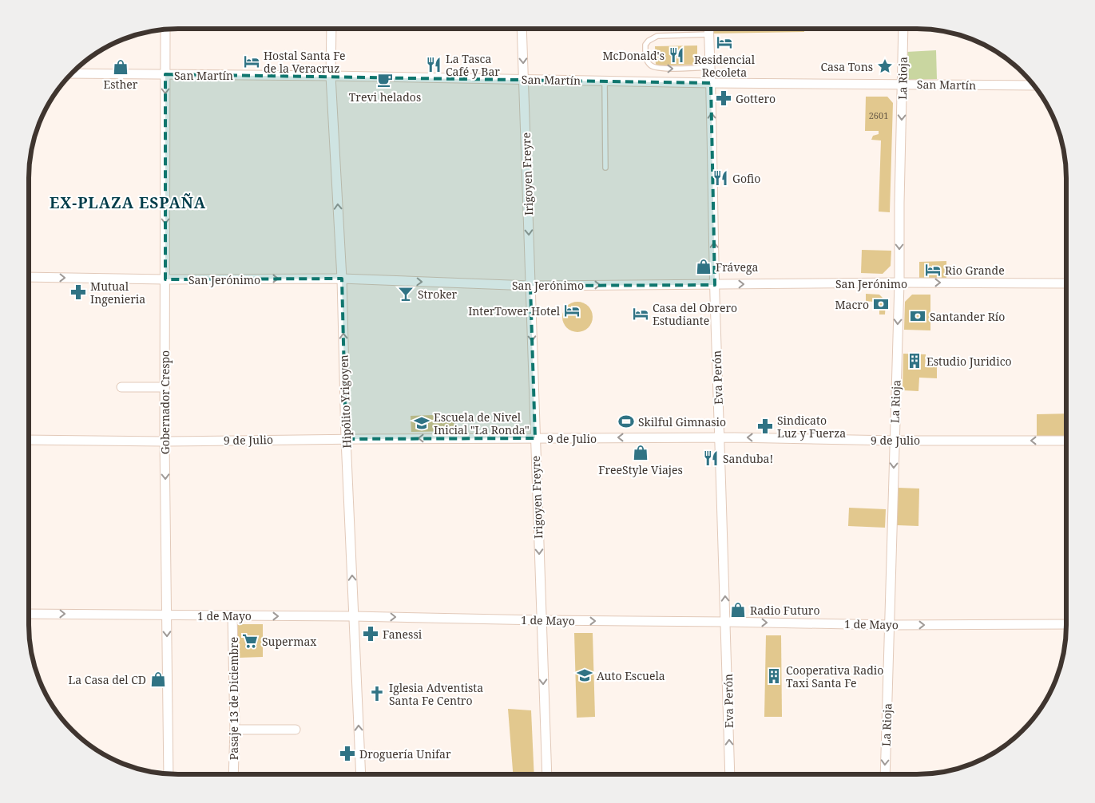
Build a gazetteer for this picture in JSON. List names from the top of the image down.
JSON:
{
  "streets": {
    "street": [
      "San Martín",
      "La Rioja",
      "Irigoyen Freyre",
      "San Jerónimo",
      "Eva Perón",
      "Hipólito Yrigoyen",
      "Gobernador Crespo",
      "9 de Julio",
      "1 de Mayo",
      "Pasaje 13 de Diciembre"
    ]
  },
  "crossings": [
    ["San Martín", "La Rioja"],
    ["San Martín", "Irigoyen Freyre"],
    ["San Martín", "Eva Perón"],
    ["San Martín", "Hipólito Yrigoyen"],
    ["San Martín", "Gobernador Crespo"],
    ["La Rioja", "San Jerónimo"],
    ["La Rioja", "9 de Julio"],
    ["La Rioja", "1 de Mayo"],
    ["Irigoyen Freyre", "San Jerónimo"],
    ["Irigoyen Freyre", "9 de Julio"],
    ["Irigoyen Freyre", "1 de Mayo"],
    ["San Jerónimo", "Eva Perón"],
    ["San Jerónimo", "Hipólito Yrigoyen"],
    ["San Jerónimo", "Gobernador Crespo"],
    ["Eva Perón", "9 de Julio"],
    ["Eva Perón", "1 de Mayo"],
    ["Hipólito Yrigoyen", "9 de Julio"],
    ["Hipólito Yrigoyen", "1 de Mayo"],
    ["Gobernador Crespo", "9 de Julio"],
    ["Gobernador Crespo", "1 de Mayo"],
    ["1 de Mayo", "Pasaje 13 de Diciembre"]
  ],
  "one_way": [
    "La Rioja",
    "Irigoyen Freyre",
    "San Jerónimo",
    "Eva Perón",
    "Hipólito Yrigoyen",
    "Gobernador Crespo",
    "9 de Julio",
    "1 de Mayo"
  ],
  "districts": ["EX-PLAZA ESPAÑA"],
  "places": {
    "hotel": [
      "Residencial Recoleta",
      "Hostal Santa Fe de la Veracruz",
      "Rio Grande",
      "InterTower Hotel",
      "Casa del Obrero Estudiante"
    ],
    "restaurant": [
      "McDonald's",
      "La Tasca Café y Bar",
      "Gofio",
      "Sanduba!"
    ],
    "place": ["Casa Tons"],
    "shop": [
      "Esther",
      "Frávega",
      "FreeStyle Viajes",
      "Radio Futuro",
      "La Casa del CD"
    ],
    "cafe": ["Trevi helados"],
    "pharmacy": [
      "Gottero",
      "Mutual Ingenieria",
      "Sindicato Luz y Fuerza",
      "Fanessi",
      "Droguería Unifar"
    ],
    "bar": ["Stroker"],
    "bank": ["Macro", "Santander Río"],
    "building": ["Estudio Juridico", "Cooperativa Radio Taxi Santa Fe"],
    "sports": ["Skilful Gimnasio"],
    "school or university": ["Escuela de Nivel Inicial \"La Ronda\"", "Auto Escuela"],
    "supermarket": ["Supermax"],
    "church": ["Iglesia Adventista Santa Fe Centro"]
  },
  "house_numbers": ["2601"]
}
